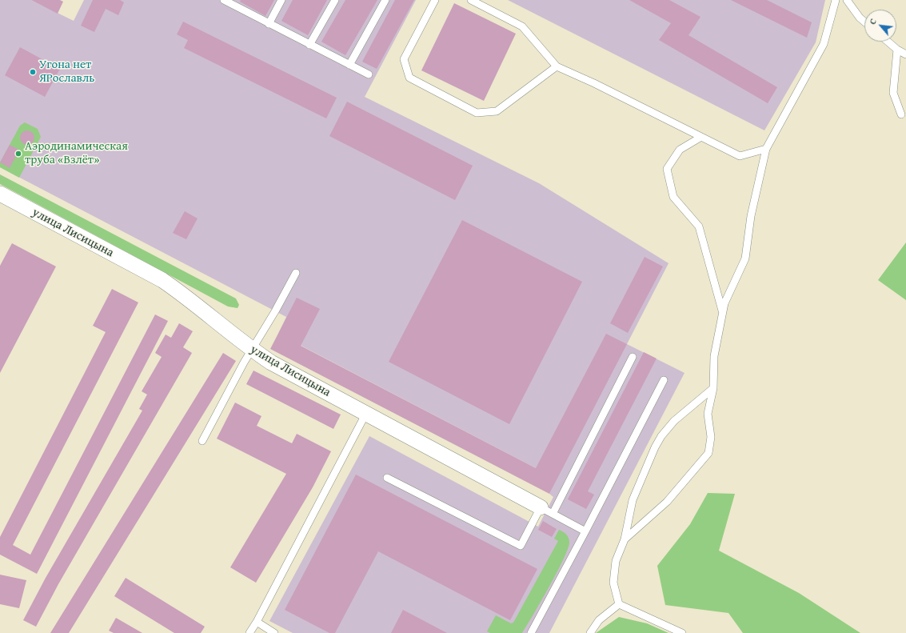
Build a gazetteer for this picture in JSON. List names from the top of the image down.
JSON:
{
  "streets": {
    "street": ["улица Лисицына"]
  },
  "places": ["Угона нет ЯРославль", "Аэродинамическая труба «Взлёт»"],
  "north": "top left"
}
